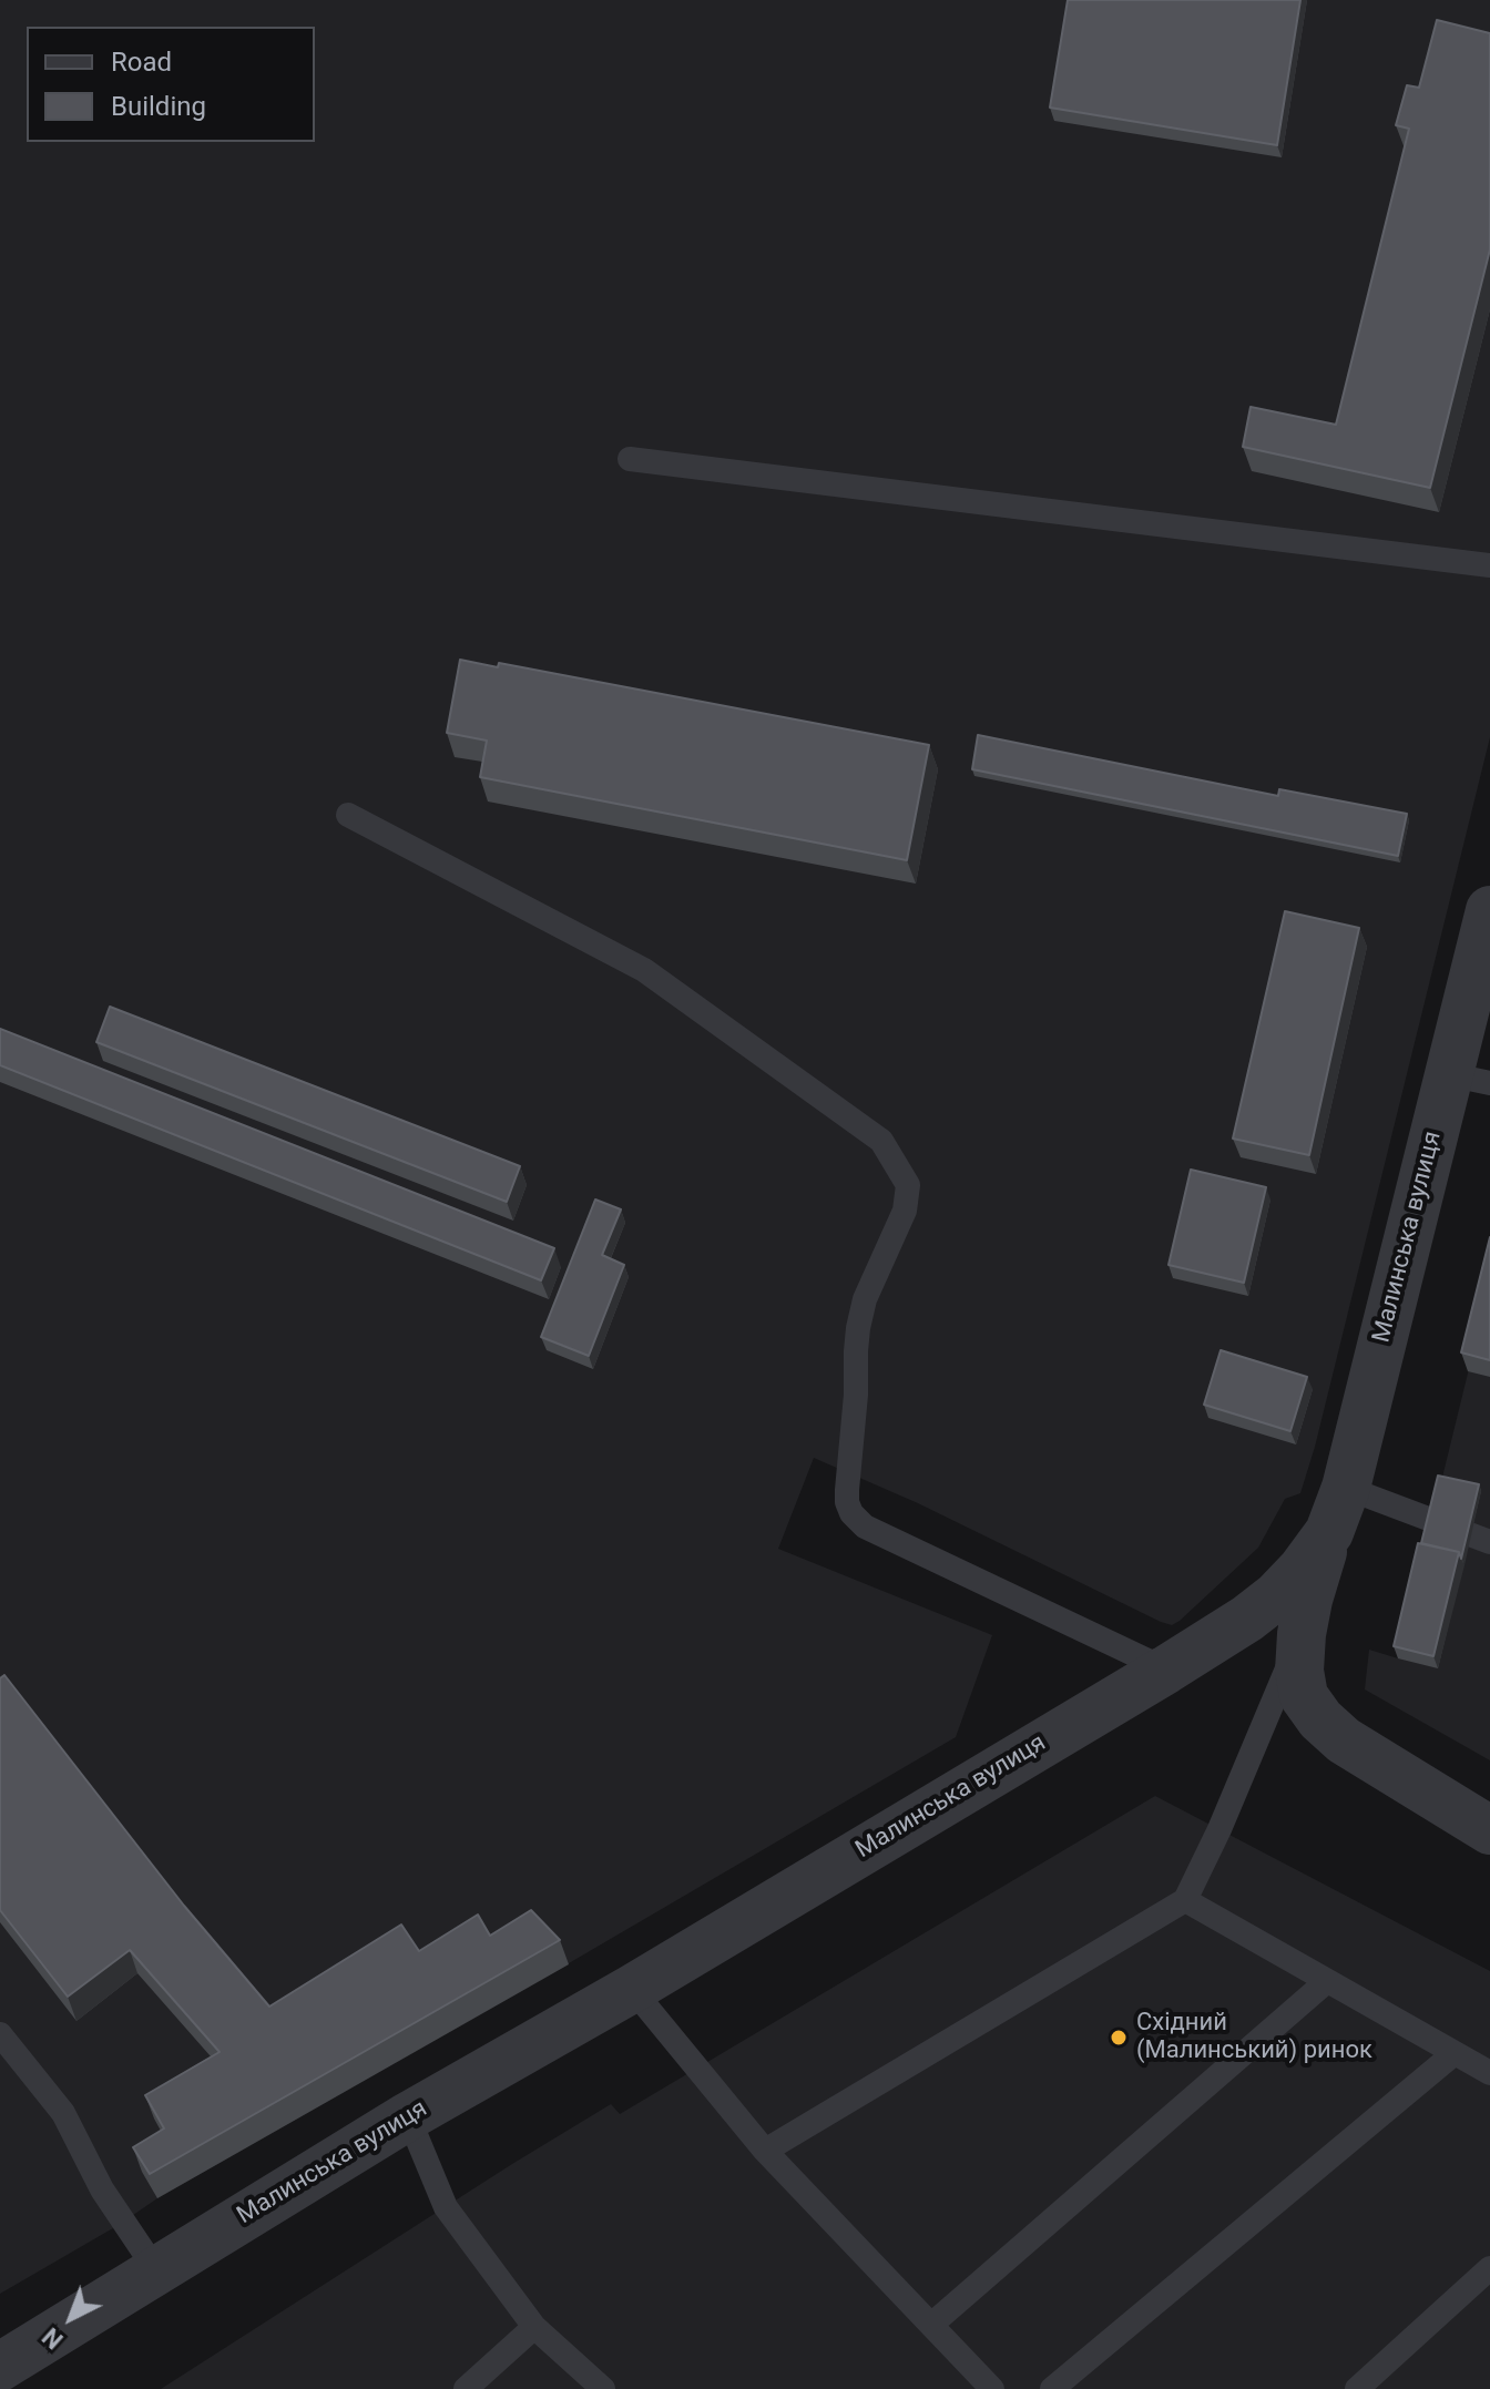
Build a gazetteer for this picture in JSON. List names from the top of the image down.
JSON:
{
  "streets": {
    "street": ["Малинська вулиця"]
  },
  "places": ["Східний (Малинський) ринок"],
  "legend": ["Road", "Building"],
  "north": "bottom left"
}
